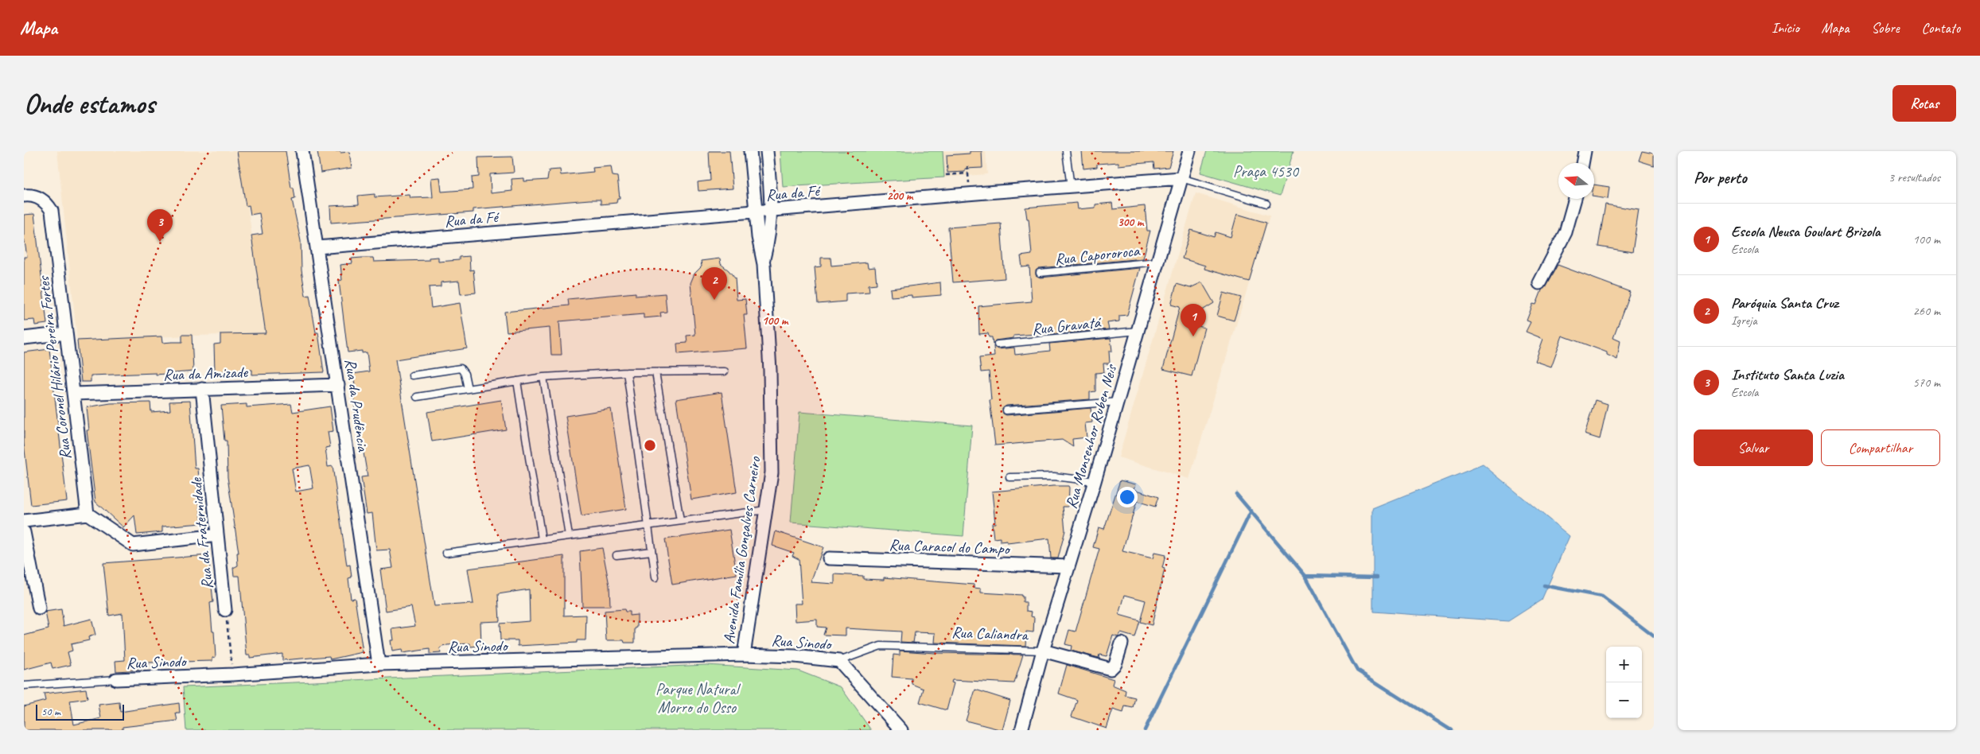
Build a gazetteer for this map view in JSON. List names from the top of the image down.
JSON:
{
  "streets": {
    "street": [
      "Rua da Fé",
      "Rua Coronel Hilário Pereira Fortes",
      "Rua da Amizade",
      "Rua da Prudência",
      "Rua Monsenhor Ruben Neis",
      "Rua da Fraternidade",
      "Rua Caracol do Campo",
      "Avenida Família Gonçalves Carneiro",
      "Rua Caliandra",
      "Rua Sinodo"
    ],
    "lane": ["Rua Capororoca", "Rua Gravatá"]
  },
  "crossings": [
    ["Rua da Fé", "Rua da Prudência"],
    ["Rua da Fé", "Rua Monsenhor Ruben Neis"],
    ["Rua da Fé", "Avenida Família Gonçalves Carneiro"],
    ["Rua Capororoca", "Rua Monsenhor Ruben Neis"],
    ["Rua Gravatá", "Rua Monsenhor Ruben Neis"],
    ["Rua Coronel Hilário Pereira Fortes", "Rua da Amizade"],
    ["Rua da Amizade", "Rua da Prudência"],
    ["Rua da Amizade", "Rua da Fraternidade"],
    ["Rua da Prudência", "Rua Sinodo"],
    ["Rua Monsenhor Ruben Neis", "Rua Caracol do Campo"],
    ["Rua Monsenhor Ruben Neis", "Rua Caliandra"],
    ["Rua da Fraternidade", "Rua Sinodo"],
    ["Avenida Família Gonçalves Carneiro", "Rua Sinodo"],
    ["Rua Caliandra", "Rua Sinodo"]
  ],
  "parks": ["Praça 4530", "Parque Natural Morro do Osso"],
  "scale_bar": "50 m",
  "north": "left",
  "page": {
    "header": "Mapa",
    "nav": [
      "Início",
      "Mapa",
      "Sobre",
      "Contato"
    ],
    "buttons": [
      "Rotas",
      ["Salvar", "Compartilhar"]
    ],
    "title": "Onde estamos",
    "heading": ["Por perto", "3 resultados"],
    "list": [
      {
        "mark": "1",
        "name": "Escola Neusa Goulart Brizola",
        "note": "Escola",
        "value": "100 m"
      },
      {
        "mark": "2",
        "name": "Paróquia Santa Cruz",
        "note": "Igreja",
        "value": "260 m"
      },
      {
        "mark": "3",
        "name": "Instituto Santa Luzia",
        "note": "Escola",
        "value": "570 m"
      }
    ],
    "pins": ["3", "2", "1"],
    "map_buttons": ["+", "−"],
    "scale": "50 m"
  },
  "rings": ["200 m", "300 m", "100 m"]
}
